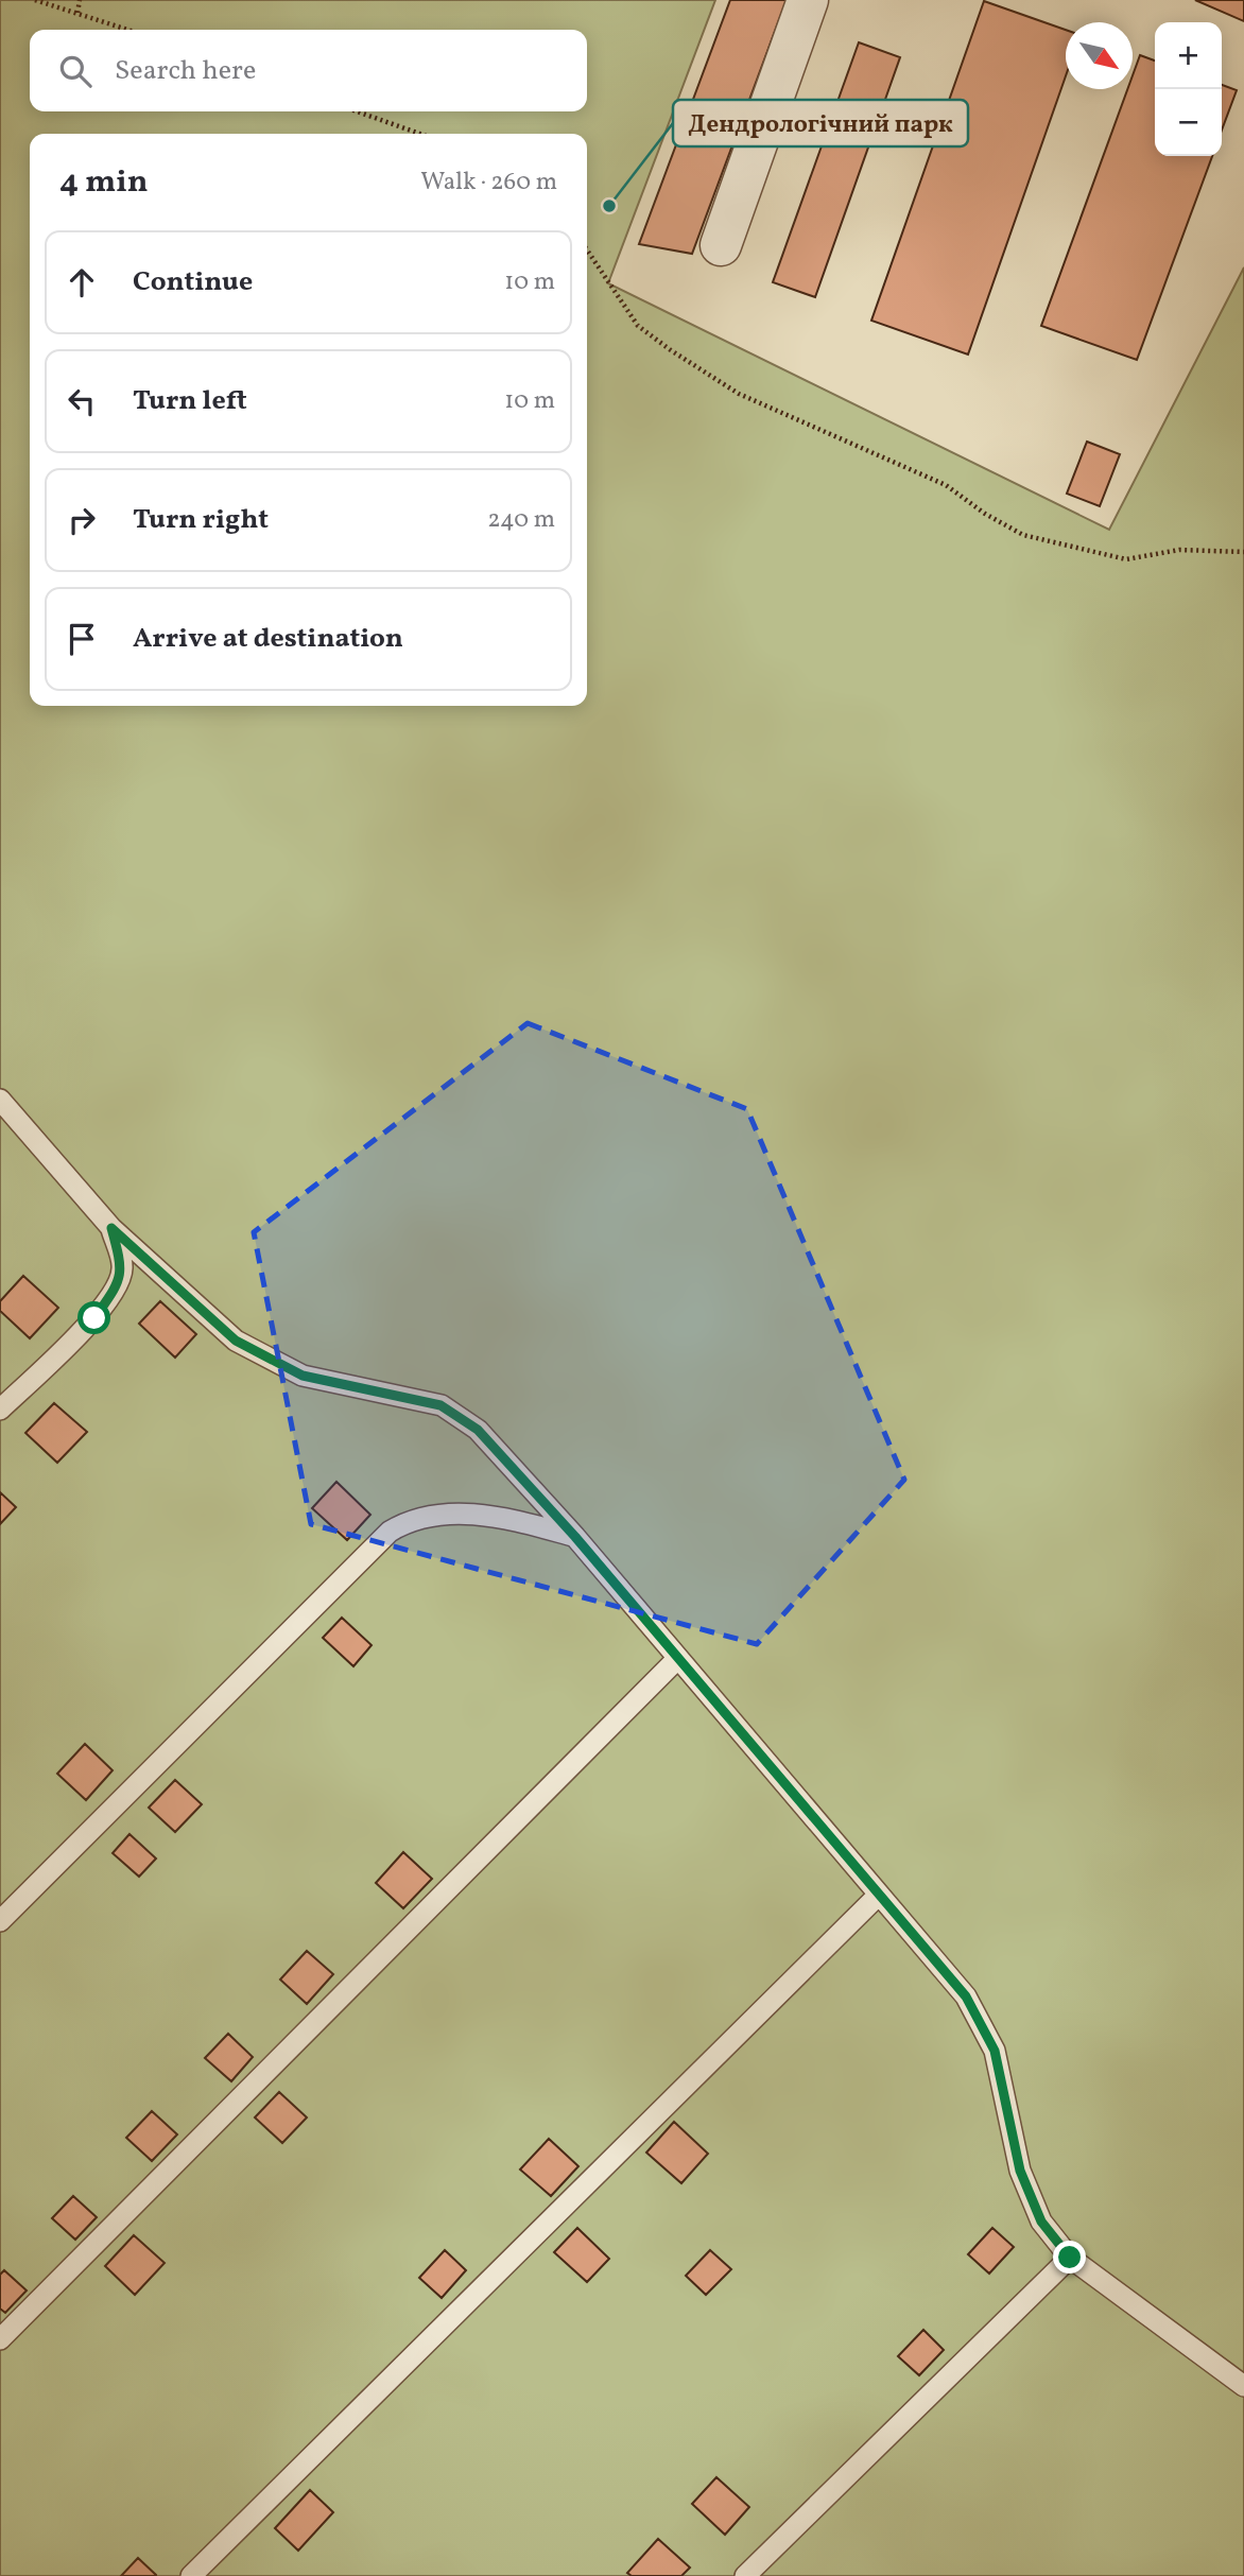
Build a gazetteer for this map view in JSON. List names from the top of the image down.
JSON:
{
  "places": ["Дендрологічний парк"],
  "north": "bottom right",
  "page": {
    "map_buttons": ["+", "−"],
    "search": "Search here",
    "heading": ["4 min", "Walk · 260 m"],
    "list": [
      ["Continue", "10 m"],
      ["Turn left", "10 m"],
      ["Turn right", "240 m"],
      "Arrive at destination"
    ]
  }
}
